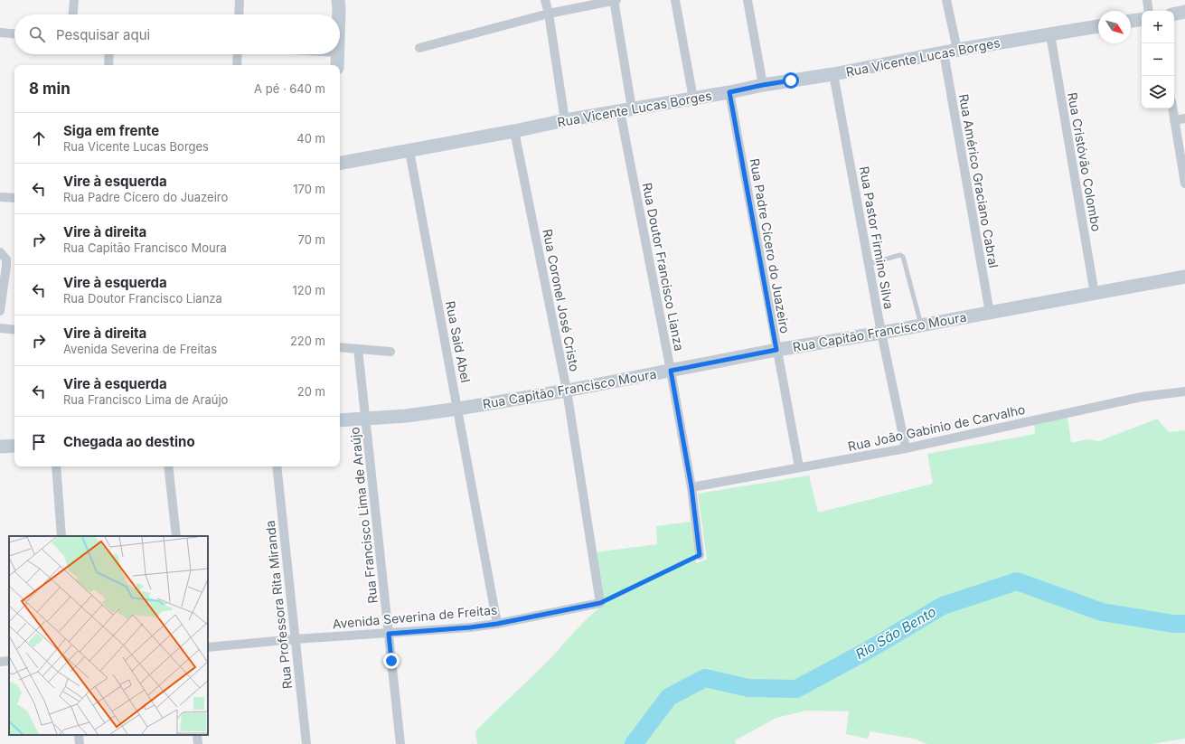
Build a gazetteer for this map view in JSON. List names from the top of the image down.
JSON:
{
  "streets": {
    "main road": ["Rua Vicente Lucas Borges", "Rua Capitão Francisco Moura"],
    "street": [
      "Rua Cristóvão Colombo",
      "Rua Américo Graciano Cabral",
      "Rua Pastor Firmino Silva",
      "Rua Padre Cícero do Juazeiro",
      "Rua Doutor Francisco Lianza",
      "Rua Coronel José Cristo",
      "Rua Said Abel",
      "Rua João Gabínio de Carvalho",
      "Rua Francisco Lima de Araújo",
      "Rua Professora Rita Miranda",
      "Avenida Severina de Freitas"
    ]
  },
  "crossings": [
    ["Rua Vicente Lucas Borges", "Rua Cristóvão Colombo"],
    ["Rua Vicente Lucas Borges", "Rua Américo Graciano Cabral"],
    ["Rua Vicente Lucas Borges", "Rua Pastor Firmino Silva"],
    ["Rua Vicente Lucas Borges", "Rua Padre Cícero do Juazeiro"],
    ["Rua Vicente Lucas Borges", "Rua Doutor Francisco Lianza"],
    ["Rua Vicente Lucas Borges", "Rua Coronel José Cristo"],
    ["Rua Vicente Lucas Borges", "Rua Said Abel"],
    ["Rua Cristóvão Colombo", "Rua Capitão Francisco Moura"],
    ["Rua Américo Graciano Cabral", "Rua Capitão Francisco Moura"],
    ["Rua Pastor Firmino Silva", "Rua Capitão Francisco Moura"],
    ["Rua Pastor Firmino Silva", "Rua João Gabínio de Carvalho"],
    ["Rua Padre Cícero do Juazeiro", "Rua Capitão Francisco Moura"],
    ["Rua Padre Cícero do Juazeiro", "Rua João Gabínio de Carvalho"],
    ["Rua Doutor Francisco Lianza", "Rua Capitão Francisco Moura"],
    ["Rua Doutor Francisco Lianza", "Rua João Gabínio de Carvalho"],
    ["Rua Coronel José Cristo", "Rua Capitão Francisco Moura"],
    ["Rua Coronel José Cristo", "Avenida Severina de Freitas"],
    ["Rua Capitão Francisco Moura", "Rua Said Abel"],
    ["Rua Capitão Francisco Moura", "Rua Francisco Lima de Araújo"],
    ["Rua Said Abel", "Avenida Severina de Freitas"],
    ["Rua Francisco Lima de Araújo", "Avenida Severina de Freitas"],
    ["Rua Professora Rita Miranda", "Avenida Severina de Freitas"]
  ],
  "water": ["Rio São Bento"],
  "north": "bottom right",
  "page": {
    "map_buttons": ["+", "−"],
    "search": "Pesquisar aqui",
    "heading": ["8 min", "A pé · 640 m"],
    "list": [
      ["Siga em frente", "Rua Vicente Lucas Borges", "40 m"],
      ["Vire à esquerda", "Rua Padre Cícero do Juazeiro", "170 m"],
      ["Vire à direita", "Rua Capitão Francisco Moura", "70 m"],
      ["Vire à esquerda", "Rua Doutor Francisco Lianza", "120 m"],
      ["Vire à direita", "Avenida Severina de Freitas", "220 m"],
      ["Vire à esquerda", "Rua Francisco Lima de Araújo", "20 m"],
      "Chegada ao destino"
    ]
  }
}
